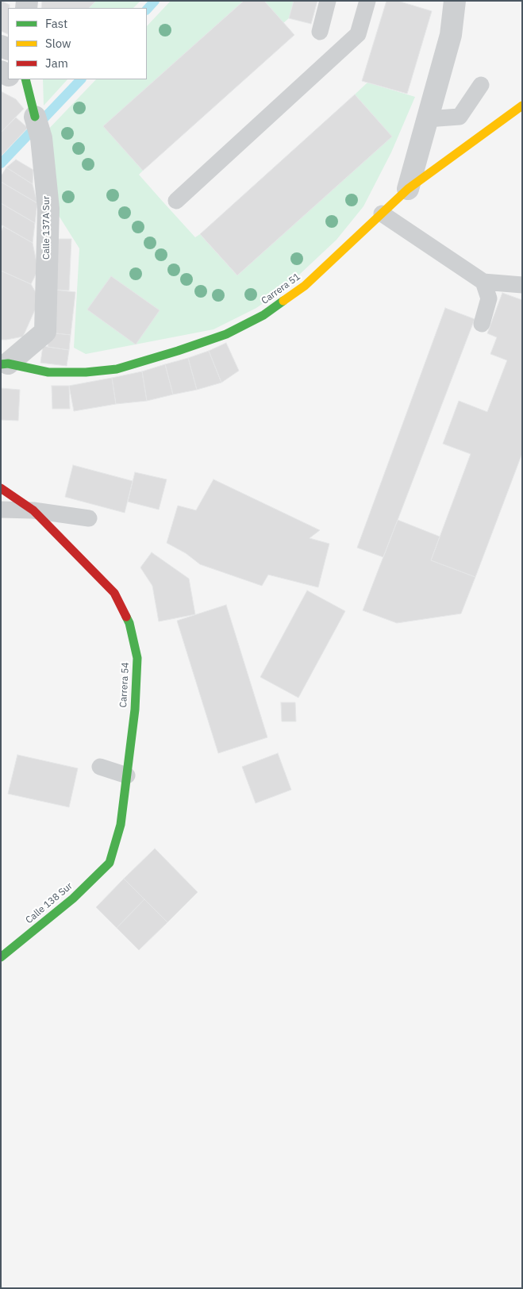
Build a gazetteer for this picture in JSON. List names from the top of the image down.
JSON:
{
  "streets": {
    "street": [
      "Calle 137A Sur",
      "Carrera 51",
      "Carrera 54",
      "Calle 138 Sur"
    ]
  },
  "crossings": [
    ["Calle 137A Sur", "Carrera 51"],
    ["Carrera 54", "Calle 138 Sur"]
  ],
  "legend": ["Fast", "Slow", "Jam"]
}
